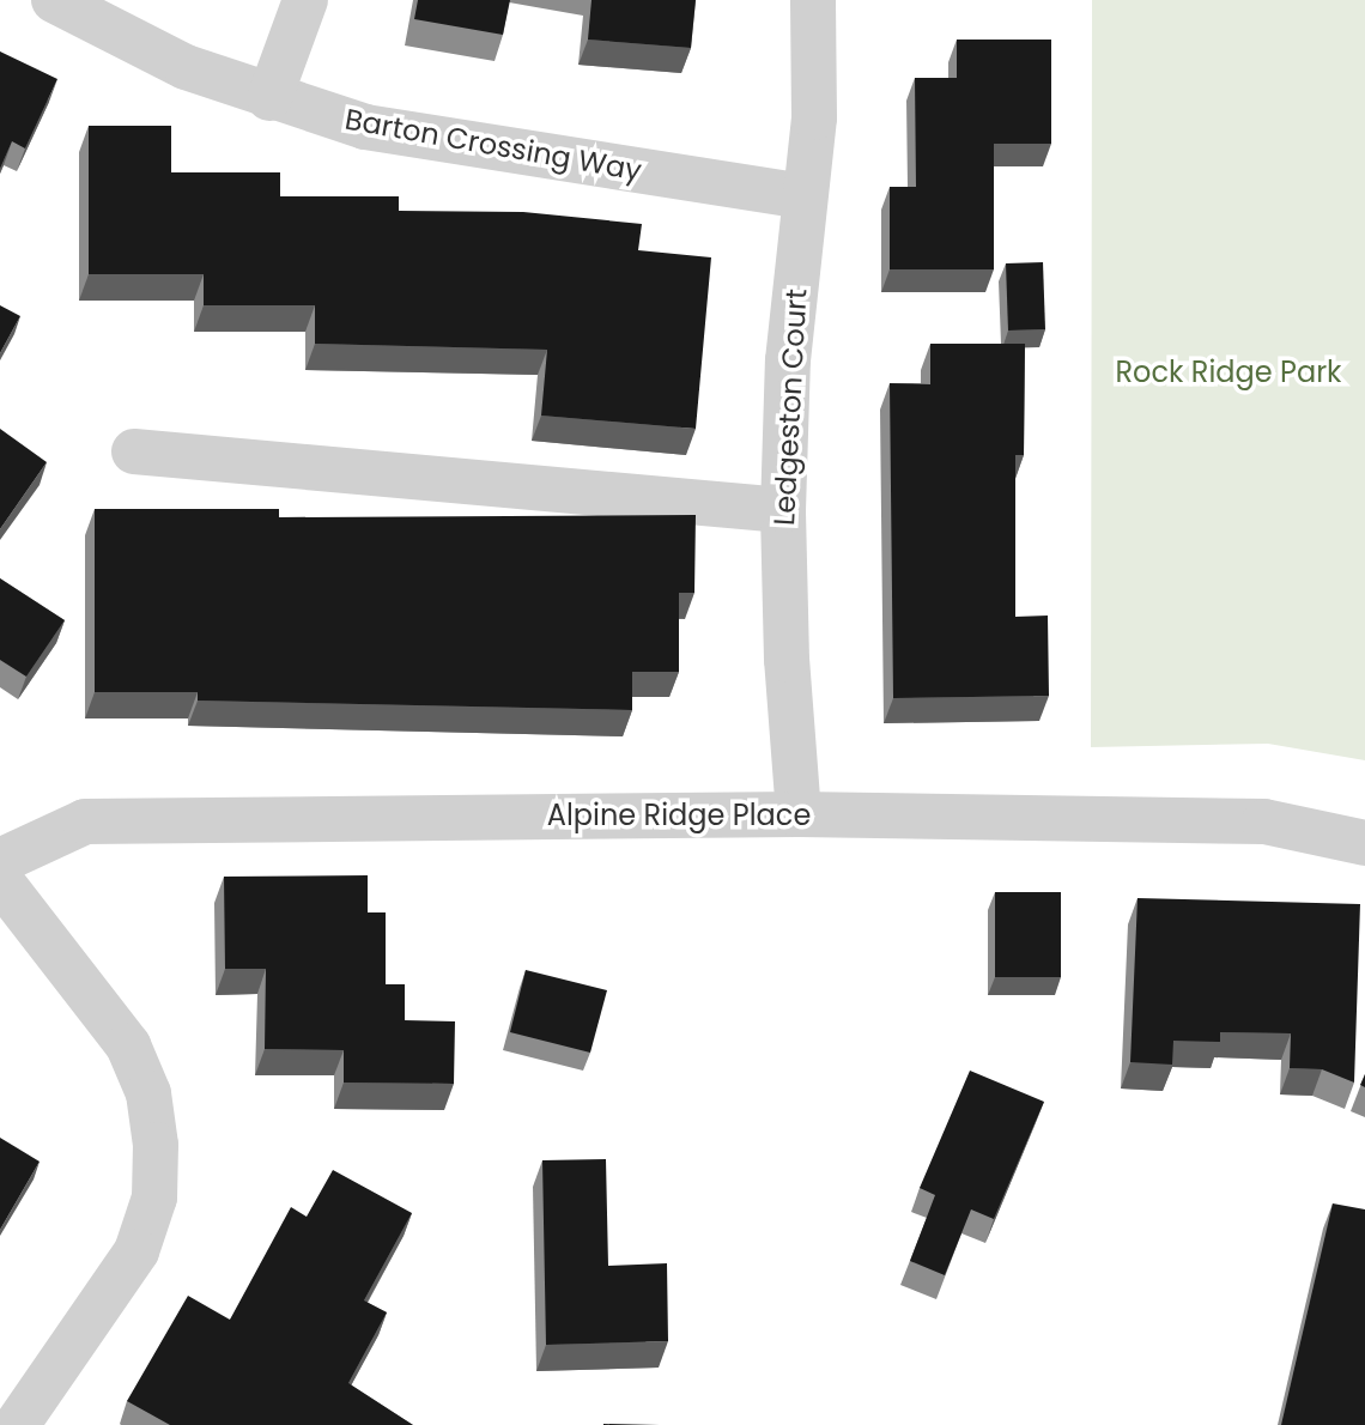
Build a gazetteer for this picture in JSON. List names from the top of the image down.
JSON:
{
  "streets": {
    "street": ["Barton Crossing Way", "Ledgeston Court", "Alpine Ridge Place"]
  },
  "crossings": [
    ["Barton Crossing Way", "Ledgeston Court"],
    ["Ledgeston Court", "Alpine Ridge Place"]
  ],
  "parks": ["Rock Ridge Park"]
}
